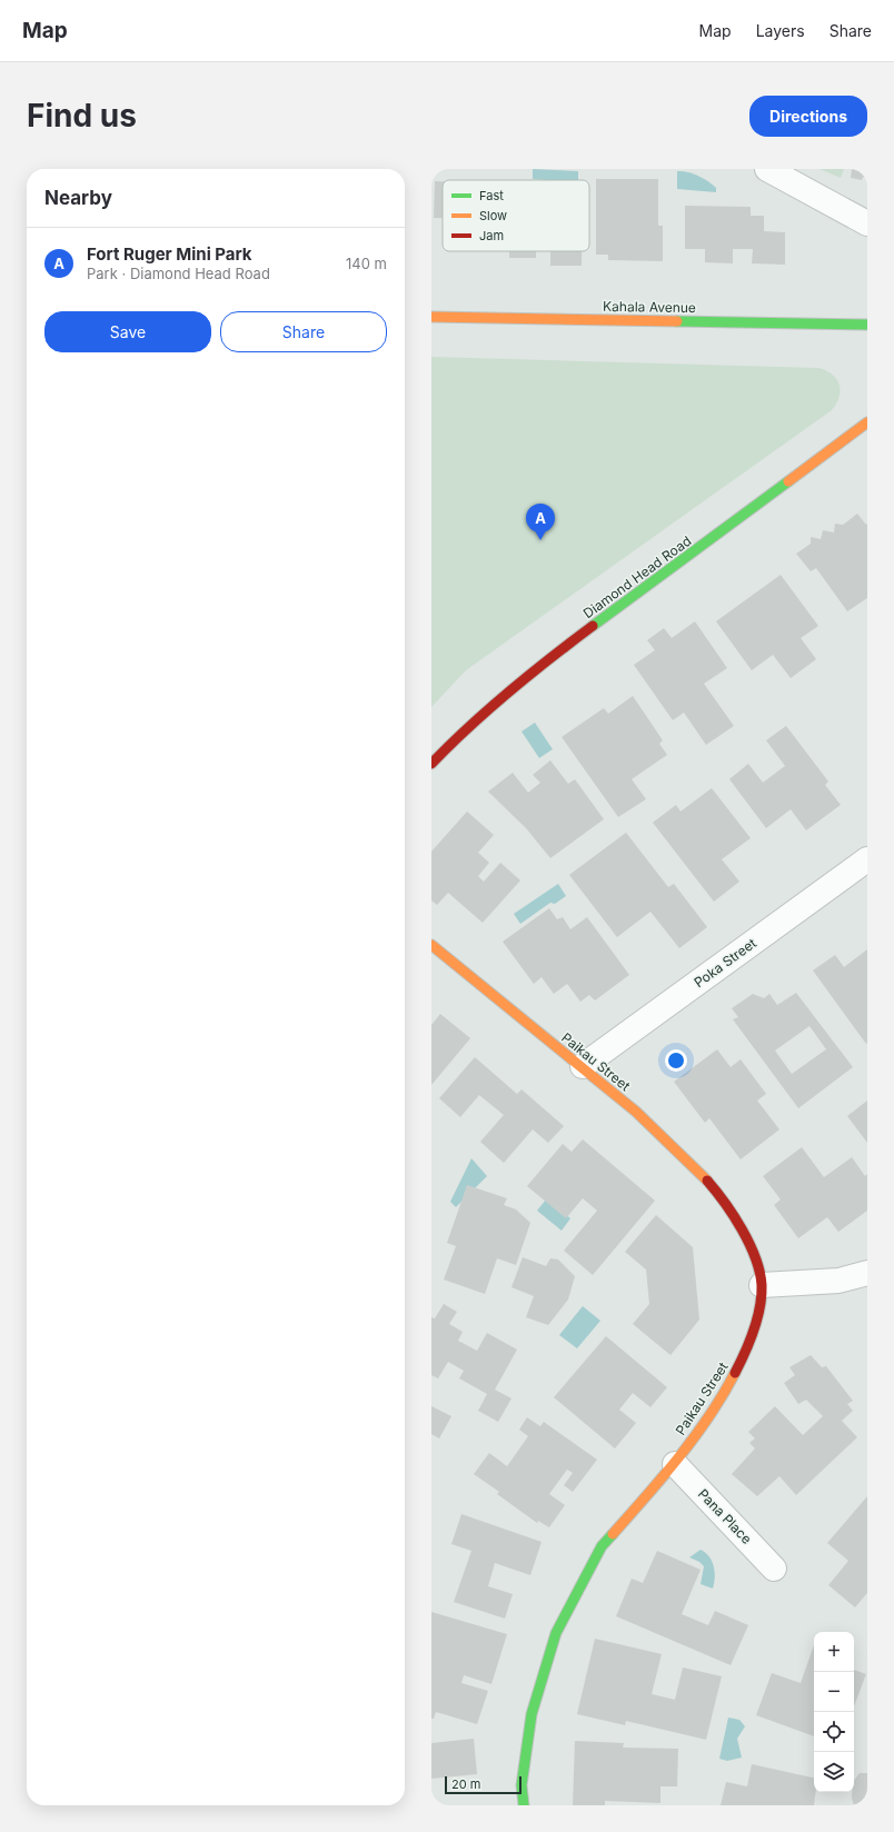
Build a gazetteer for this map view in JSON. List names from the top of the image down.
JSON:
{
  "streets": {
    "street": [
      "Kahala Avenue",
      "Diamond Head Road",
      "Poka Street",
      "Paikau Street",
      "Pana Place"
    ]
  },
  "crossings": [
    ["Poka Street", "Paikau Street"],
    ["Paikau Street", "Pana Place"]
  ],
  "legend": ["Fast", "Slow", "Jam"],
  "scale_bar": "20 m",
  "page": {
    "header": "Map",
    "nav": ["Map", "Layers", "Share"],
    "buttons": [
      "Directions",
      ["Save", "Share"]
    ],
    "title": "Find us",
    "heading": "Nearby",
    "list": [
      {
        "mark": "A",
        "name": "Fort Ruger Mini Park",
        "note": "Park · Diamond Head Road",
        "value": "140 m"
      }
    ],
    "pins": "A",
    "map_buttons": ["+", "−"],
    "scale": "20 m"
  }
}
